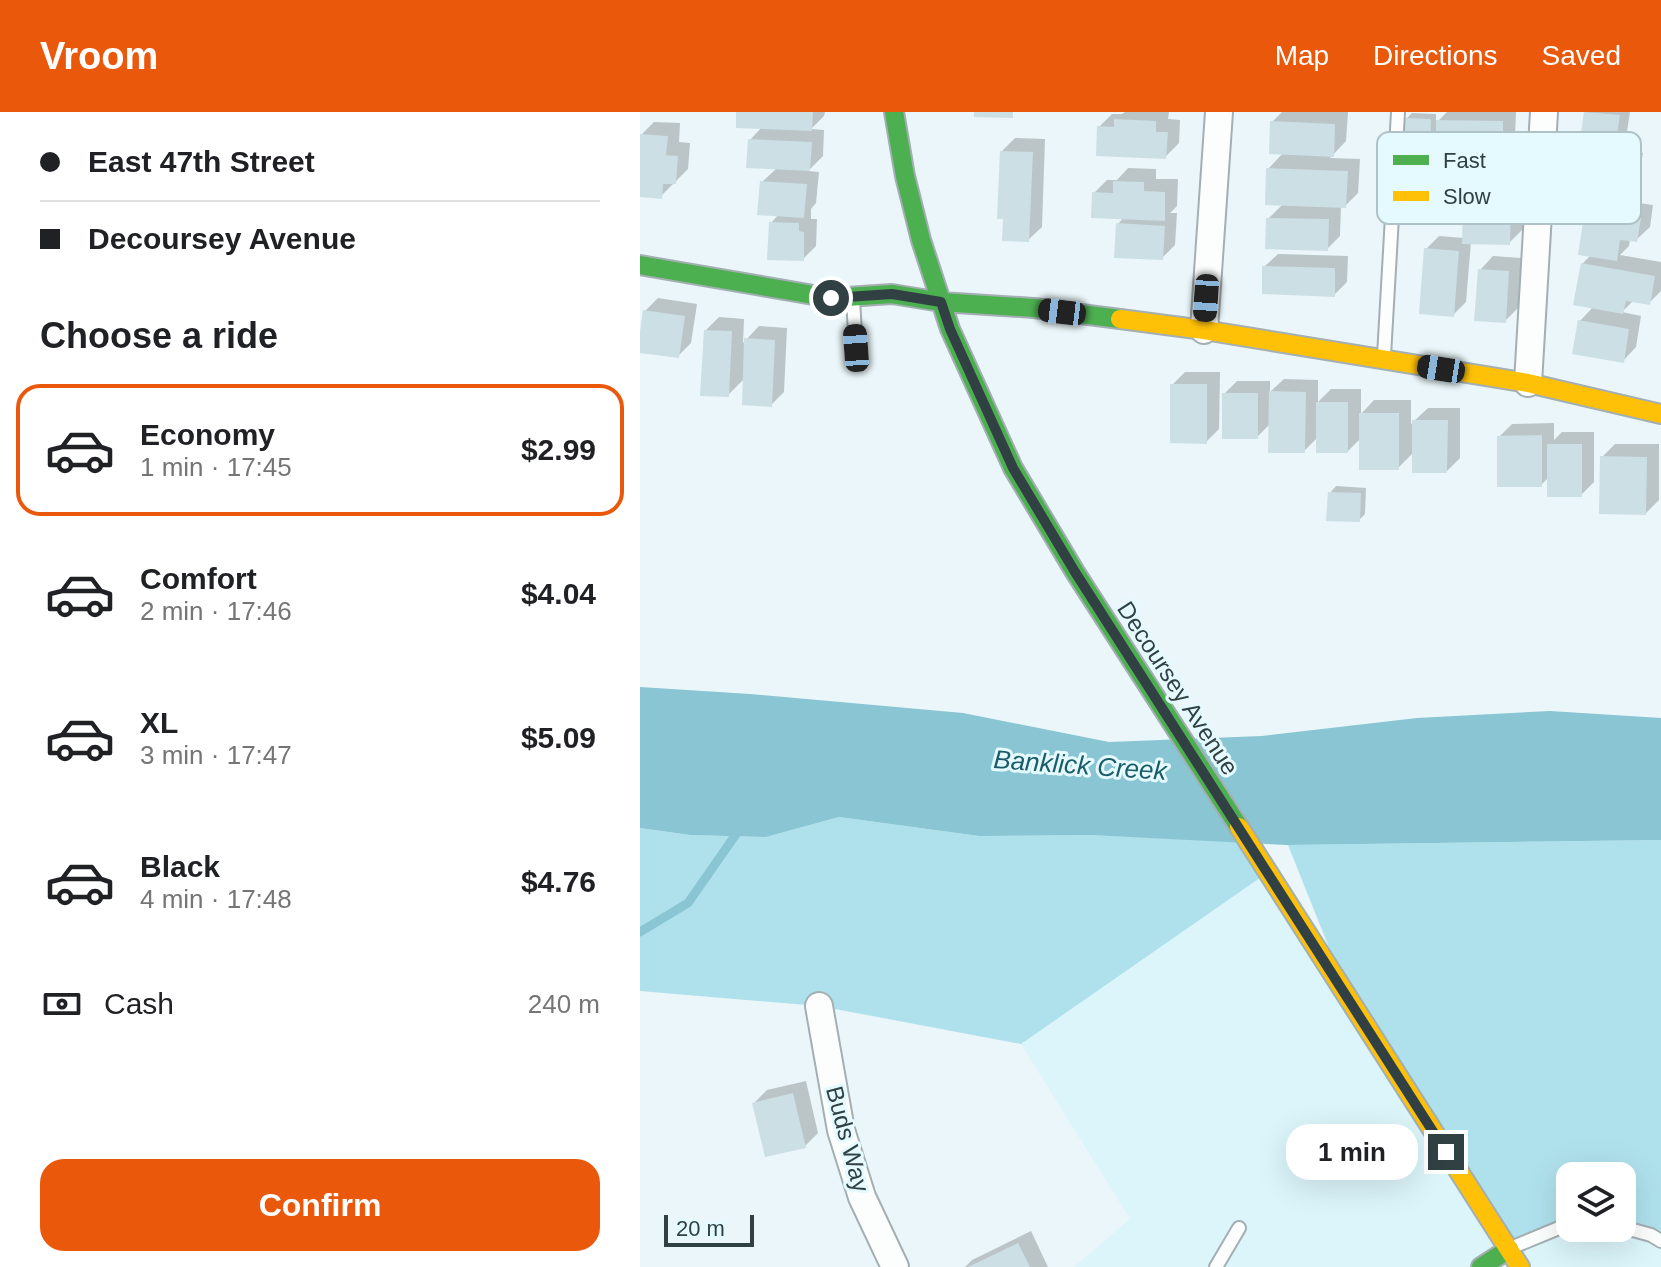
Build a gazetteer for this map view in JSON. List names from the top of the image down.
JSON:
{
  "streets": {
    "main road": ["Decoursey Avenue"],
    "street": ["Buds Way"]
  },
  "water": ["Banklick Creek"],
  "legend": ["Fast", "Slow"],
  "scale_bar": "20 m",
  "page": {
    "header": "Vroom",
    "nav": ["Map", "Directions", "Saved"],
    "banner": ["East 47th Street", "Decoursey Avenue"],
    "heading": "Choose a ride",
    "list": [
      {
        "name": "Economy",
        "note": "1 min · 17:45",
        "value": "$2.99"
      },
      {
        "name": "Comfort",
        "note": "2 min · 17:46",
        "value": "$4.04"
      },
      {
        "name": "XL",
        "note": "3 min · 17:47",
        "value": "$5.09"
      },
      {
        "name": "Black",
        "note": "4 min · 17:48",
        "value": "$4.76"
      }
    ],
    "pay": ["Cash", "240 m"],
    "bubble": "1 min",
    "buttons": "Confirm",
    "scale": "20 m"
  }
}
